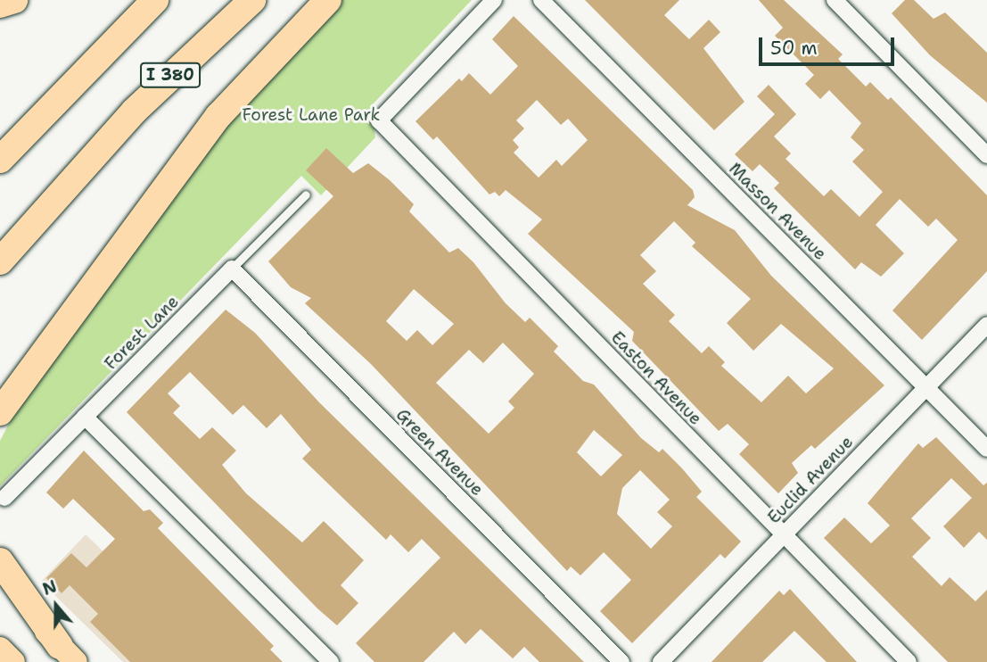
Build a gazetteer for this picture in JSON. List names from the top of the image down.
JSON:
{
  "streets": {
    "highway": ["I 380"],
    "street": [
      "Masson Avenue",
      "Forest Lane",
      "Easton Avenue",
      "Green Avenue",
      "Euclid Avenue"
    ]
  },
  "crossings": [
    ["Masson Avenue", "Euclid Avenue"],
    ["Forest Lane", "Green Avenue"],
    ["Easton Avenue", "Euclid Avenue"]
  ],
  "parks": ["Forest Lane Park"],
  "scale_bar": "50 m",
  "north": "top"
}
